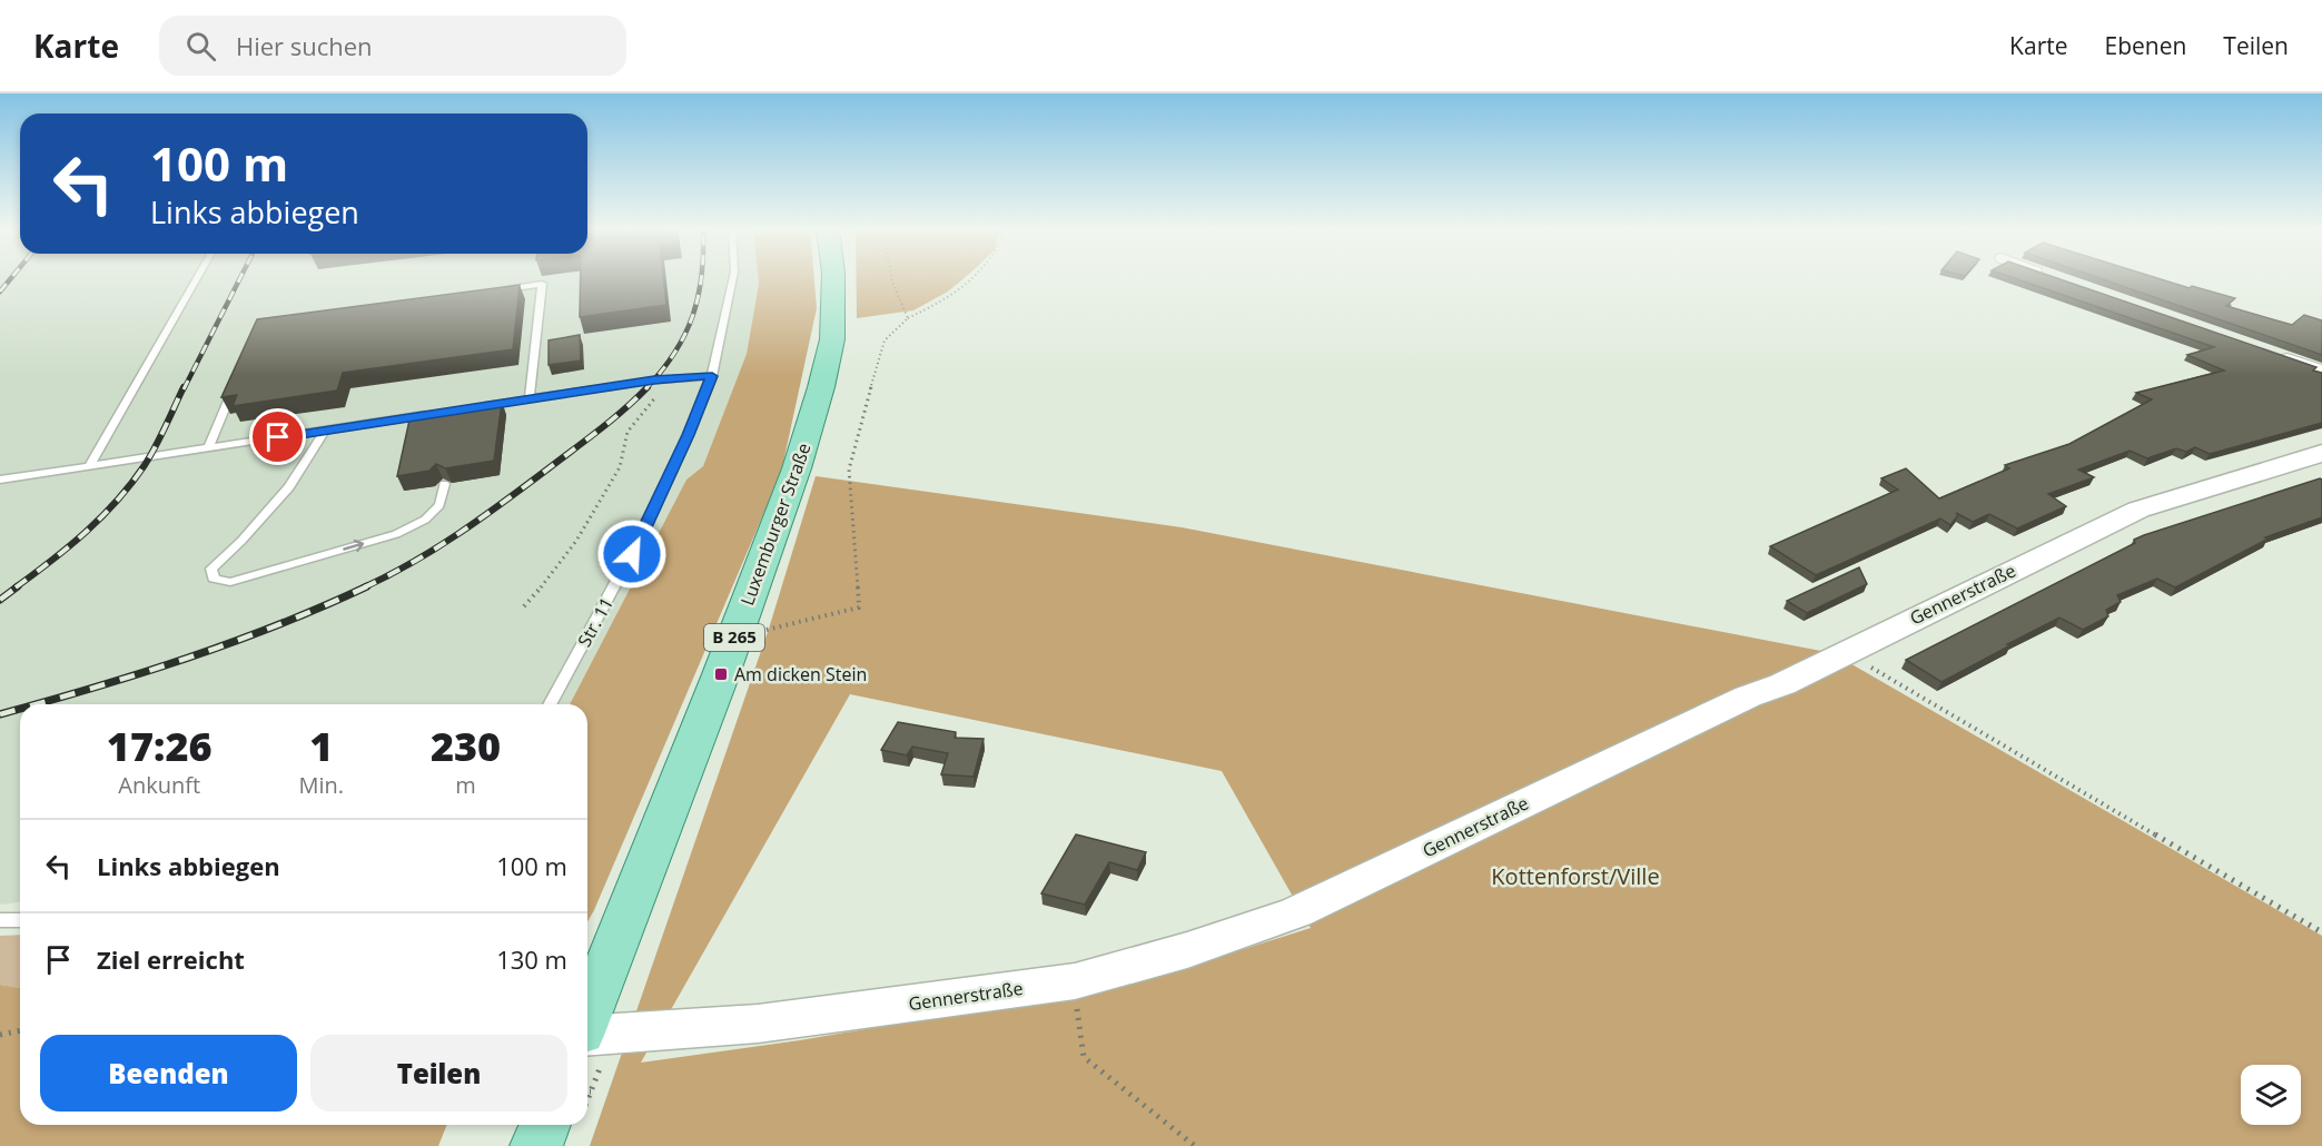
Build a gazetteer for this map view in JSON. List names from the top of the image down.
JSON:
{
  "streets": {
    "main road": ["Luxemburger Straße", "B 265"],
    "street": ["Gennerstraße"],
    "lane": ["Str. 11"]
  },
  "crossings": [
    ["Luxemburger Straße", "Gennerstraße"]
  ],
  "parks": ["Kottenforst/Ville"],
  "places": {
    "transit": ["Am dicken Stein"]
  },
  "page": {
    "header": "Karte",
    "search": "Hier suchen",
    "nav": ["Karte", "Ebenen", "Teilen"],
    "turn": ["100 m", "Links abbiegen"],
    "eta": [
      "17:26",
      "Ankunft",
      "1",
      "Min.",
      "230",
      "m"
    ],
    "list": [
      {
        "name": "Links abbiegen",
        "value": "100 m"
      },
      {
        "name": "Ziel erreicht",
        "value": "130 m"
      }
    ],
    "buttons": ["Beenden", "Teilen"]
  }
}
